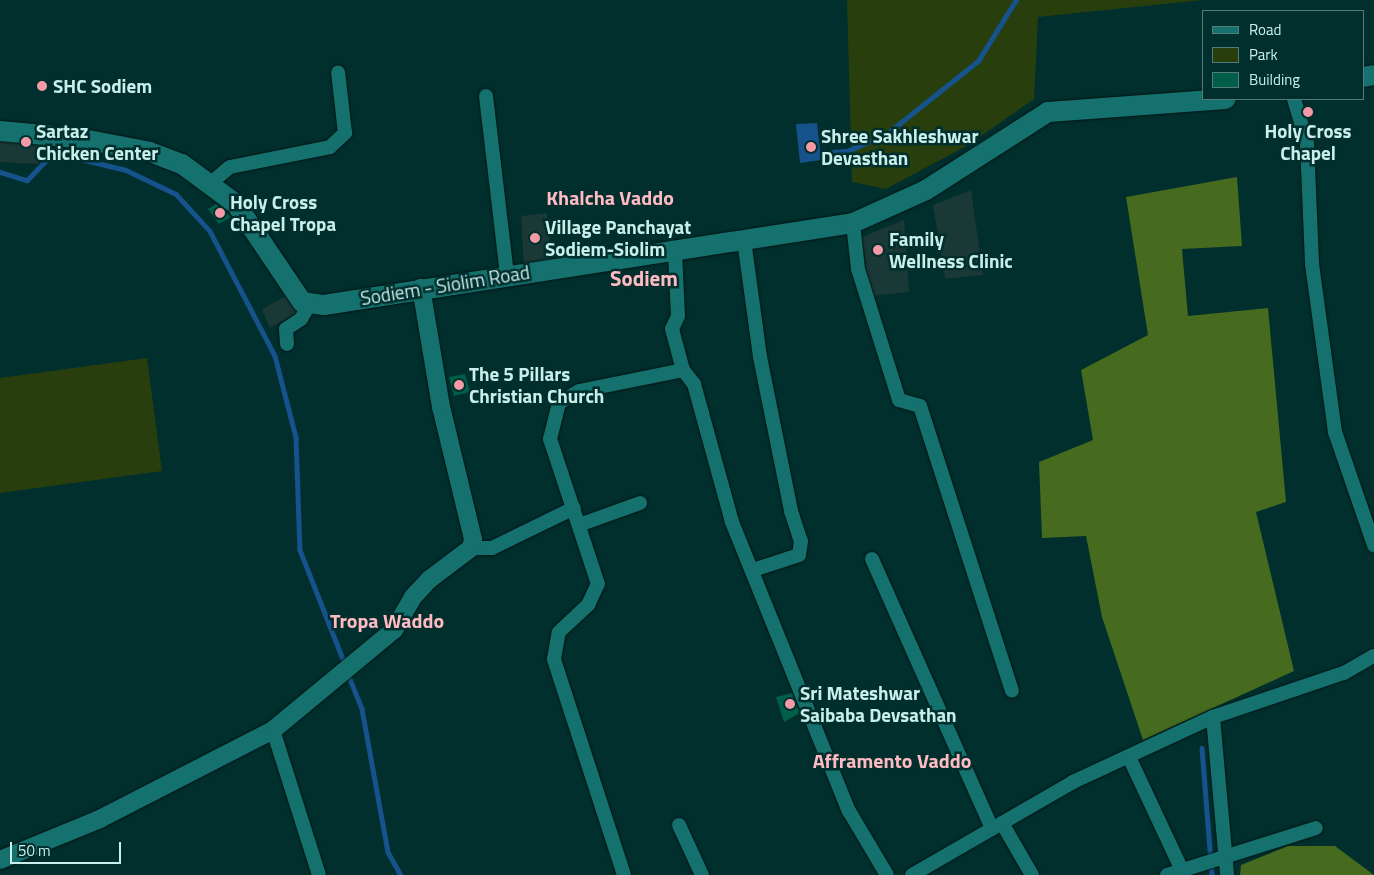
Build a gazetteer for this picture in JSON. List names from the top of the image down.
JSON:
{
  "streets": {
    "main road": ["Sodiem - Siolim Road"]
  },
  "districts": [
    "Khalcha Vaddo",
    "Sodiem",
    "Tropa Waddo",
    "Afframento Vaddo"
  ],
  "places": [
    "SHC Sodiem",
    "Holy Cross Chapel",
    "Sartaz Chicken Center",
    "Shree Sakhleshwar Devasthan",
    "Holy Cross Chapel Tropa",
    "Village Panchayat Sodiem-Siolim",
    "Family Wellness Clinic",
    "The 5 Pillars Christian Church",
    "Sri Mateshwar Saibaba Devsathan"
  ],
  "legend": ["Road", "Park", "Building"],
  "scale_bar": "50 m"
}
